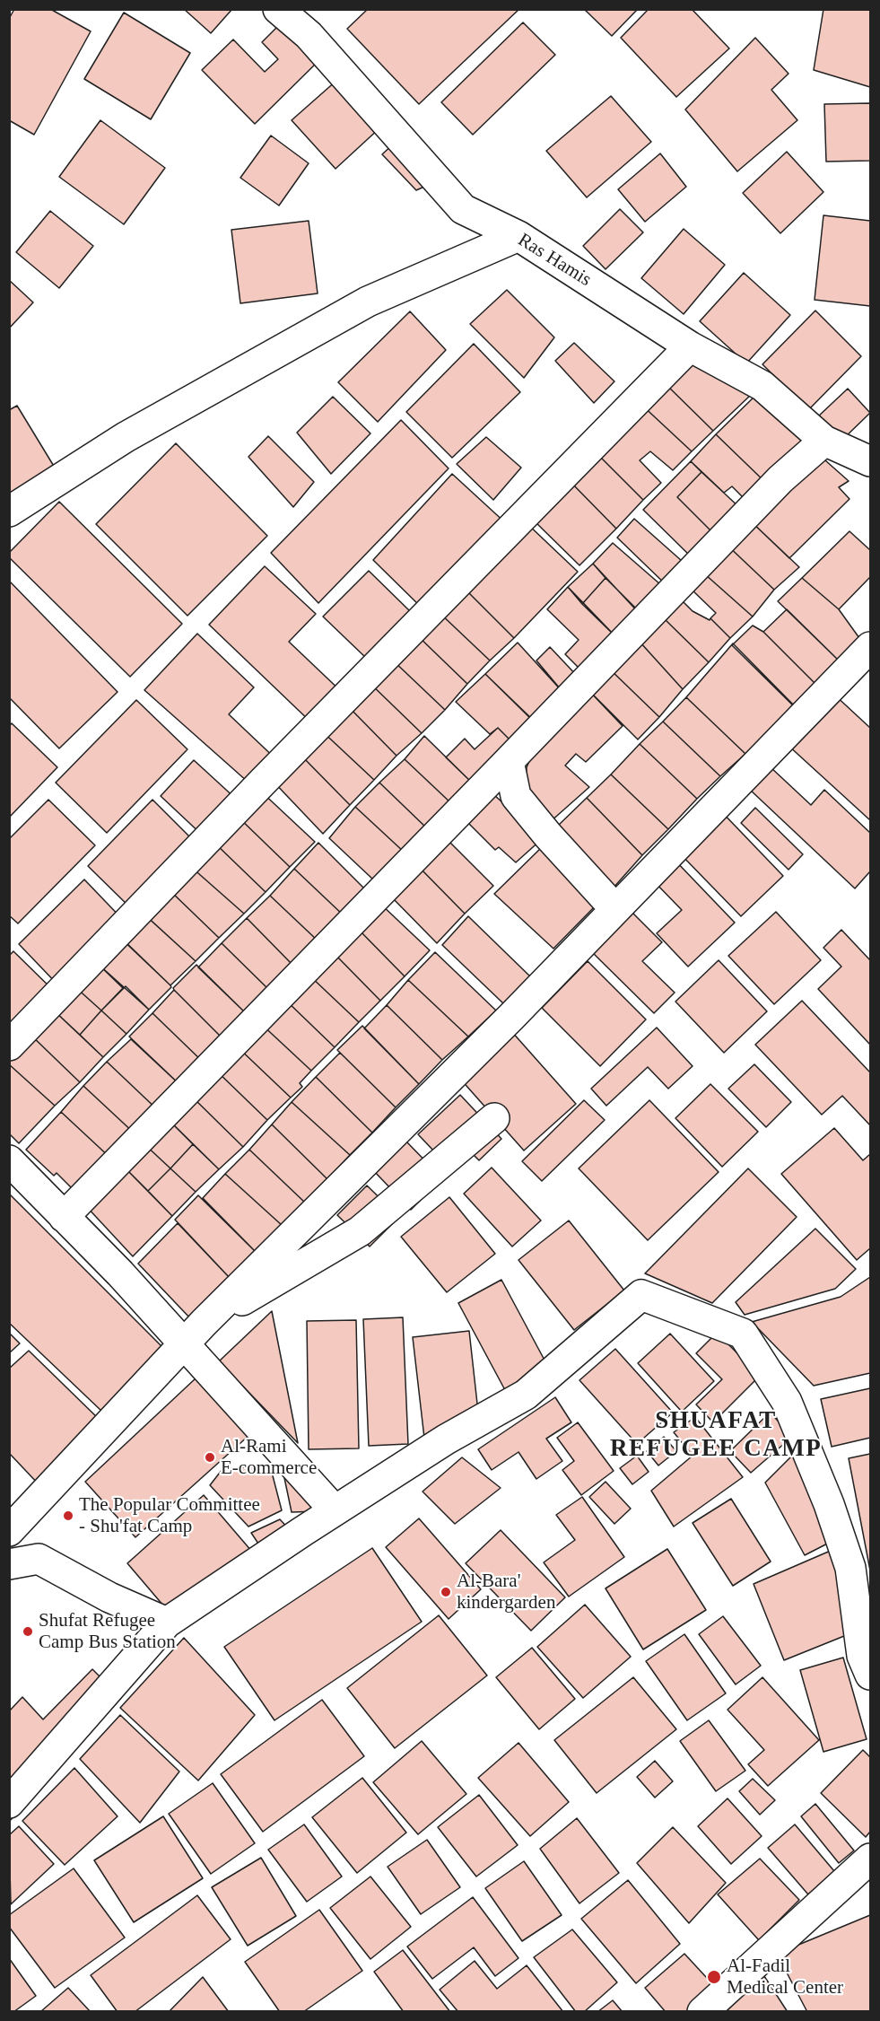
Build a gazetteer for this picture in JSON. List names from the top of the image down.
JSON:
{
  "streets": {
    "street": ["Ras Hamis"]
  },
  "districts": ["SHUAFAT REFUGEE CAMP"],
  "places": [
    "Al-Rami E-commerce",
    "The Popular Committee - Shu'fat Camp",
    "Al-Bara' kindergarden",
    "Shufat Refugee Camp Bus Station",
    "Al-Fadil Medical Center"
  ]
}
